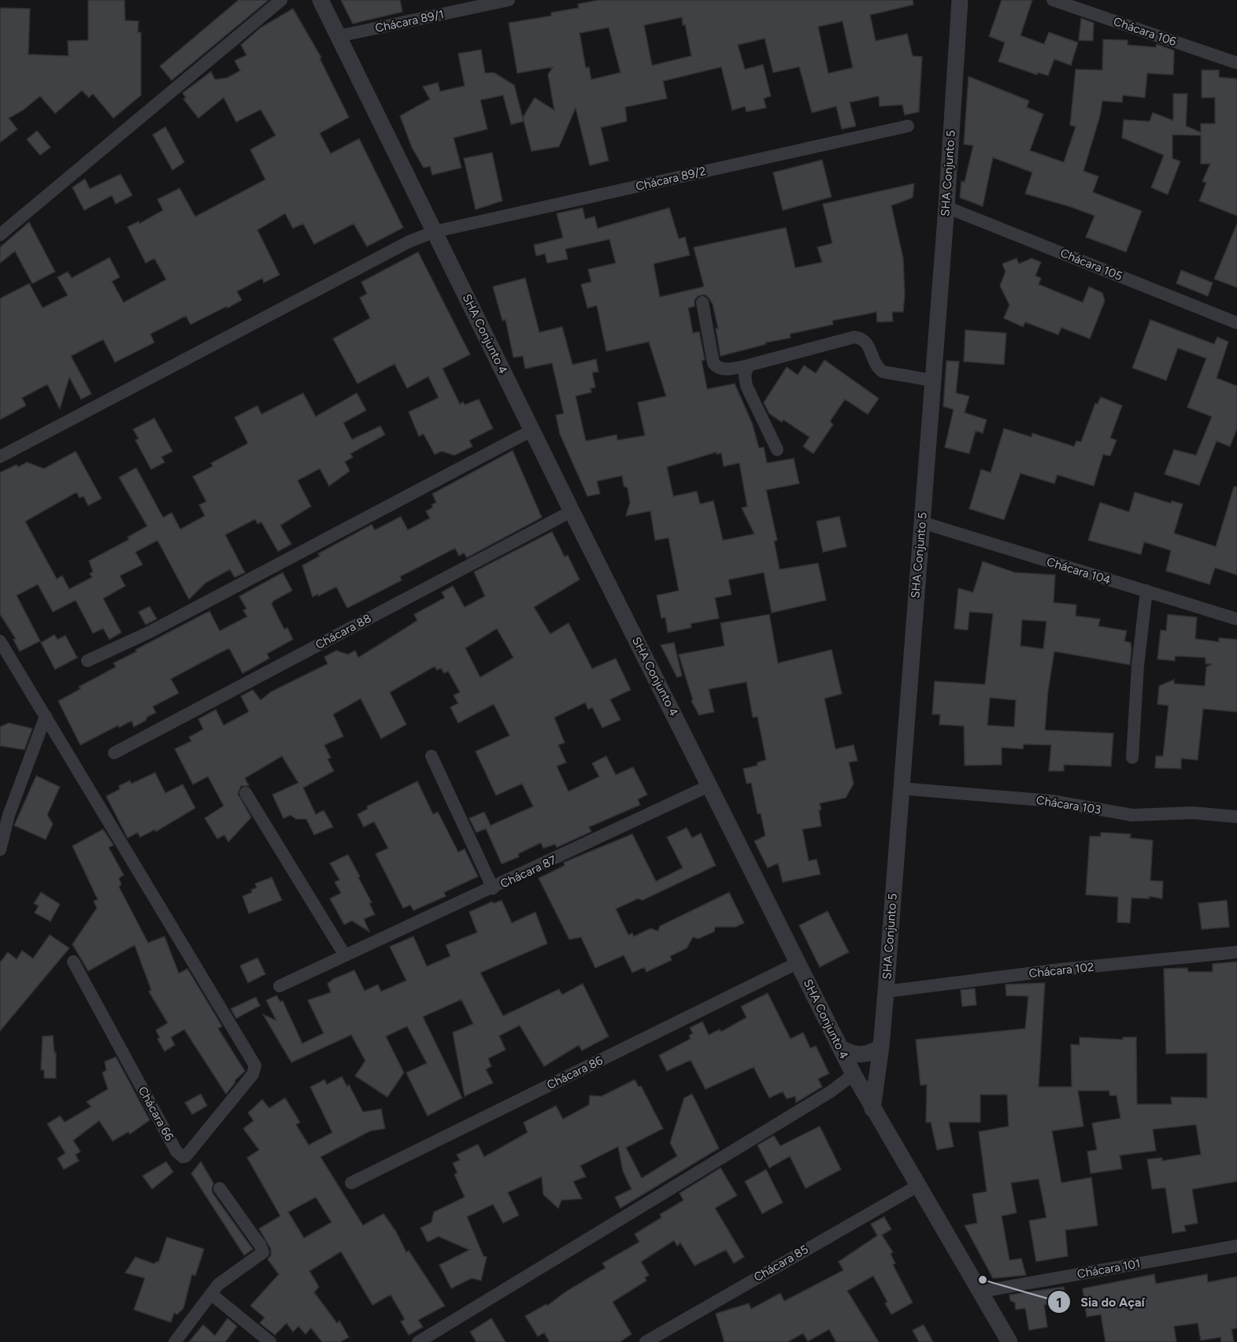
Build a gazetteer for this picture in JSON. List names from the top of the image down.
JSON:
{
  "streets": {
    "street": [
      "Chácara 89/1",
      "Chácara 106",
      "SHA Conjunto 5",
      "Chácara 89/2",
      "Chácara 105",
      "SHA Conjunto 4",
      "Chácara 104",
      "Chácara 88",
      "Chácara 103",
      "Chácara 87",
      "Chácara 102",
      "Chácara 86",
      "Chácara 66",
      "Chácara 85",
      "Chácara 101"
    ]
  },
  "crossings": [
    ["Chácara 89/1", "SHA Conjunto 4"],
    ["SHA Conjunto 5", "Chácara 105"],
    ["SHA Conjunto 5", "SHA Conjunto 4"],
    ["SHA Conjunto 5", "Chácara 104"],
    ["SHA Conjunto 5", "Chácara 103"],
    ["SHA Conjunto 5", "Chácara 102"],
    ["Chácara 89/2", "SHA Conjunto 4"],
    ["SHA Conjunto 4", "Chácara 88"],
    ["SHA Conjunto 4", "Chácara 87"],
    ["SHA Conjunto 4", "Chácara 86"],
    ["SHA Conjunto 4", "Chácara 85"],
    ["SHA Conjunto 4", "Chácara 101"]
  ],
  "places": ["Sia do Açaí"]
}
